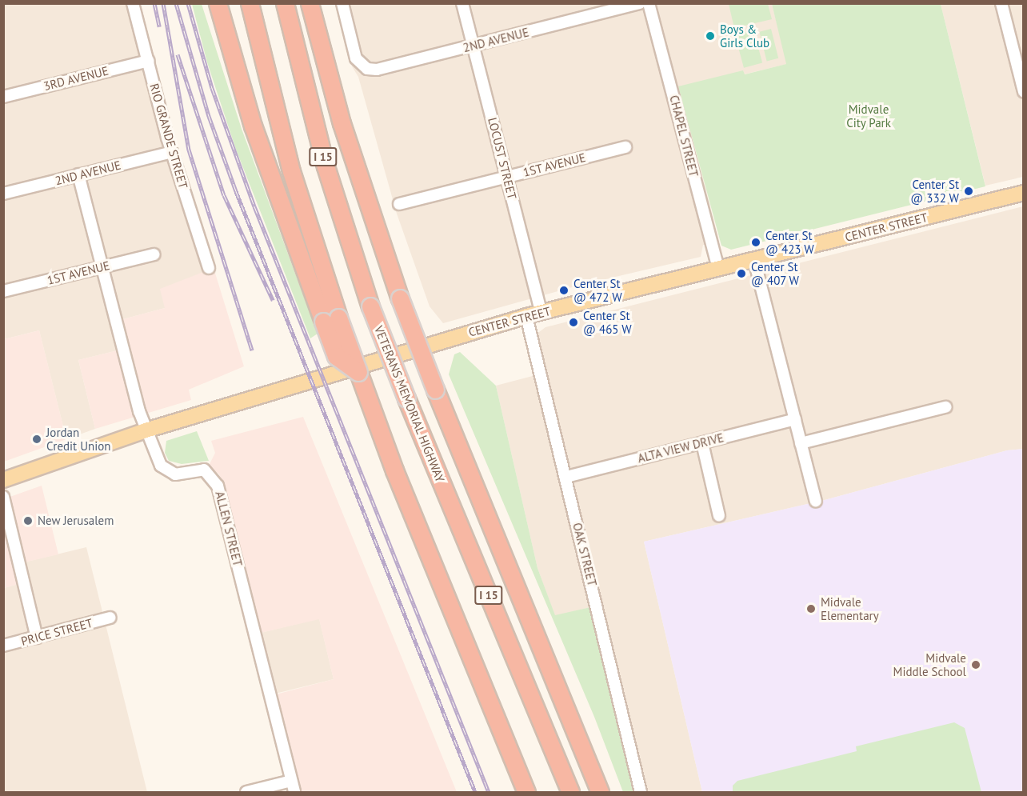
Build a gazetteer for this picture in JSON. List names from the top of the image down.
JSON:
{
  "streets": {
    "highway": ["I 15", "VETERANS MEMORIAL HIGHWAY"],
    "main road": ["CENTER STREET"],
    "street": [
      "2ND AVENUE",
      "3RD AVENUE",
      "RIO GRANDE STREET",
      "CHAPEL STREET",
      "LOCUST STREET",
      "1ST AVENUE",
      "ALTA VIEW DRIVE",
      "ALLEN STREET",
      "OAK STREET",
      "PRICE STREET"
    ]
  },
  "crossings": [
    ["2ND AVENUE", "RIO GRANDE STREET"],
    ["2ND AVENUE", "LOCUST STREET"],
    ["2ND AVENUE", "ALLEN STREET"],
    ["3RD AVENUE", "RIO GRANDE STREET"],
    ["CHAPEL STREET", "CENTER STREET"],
    ["LOCUST STREET", "1ST AVENUE"],
    ["LOCUST STREET", "CENTER STREET"],
    ["1ST AVENUE", "ALLEN STREET"],
    ["CENTER STREET", "ALLEN STREET"],
    ["CENTER STREET", "OAK STREET"],
    ["ALTA VIEW DRIVE", "OAK STREET"]
  ],
  "parks": ["Midvale City Park"],
  "places": [
    "Boys & Girls Club",
    "Center St @ 332 W",
    "Center St @ 423 W",
    "Center St @ 407 W",
    "Center St @ 472 W",
    "Center St @ 465 W",
    "Jordan Credit Union",
    "New Jerusalem",
    "Midvale Elementary",
    "Midvale Middle School"
  ]
}
